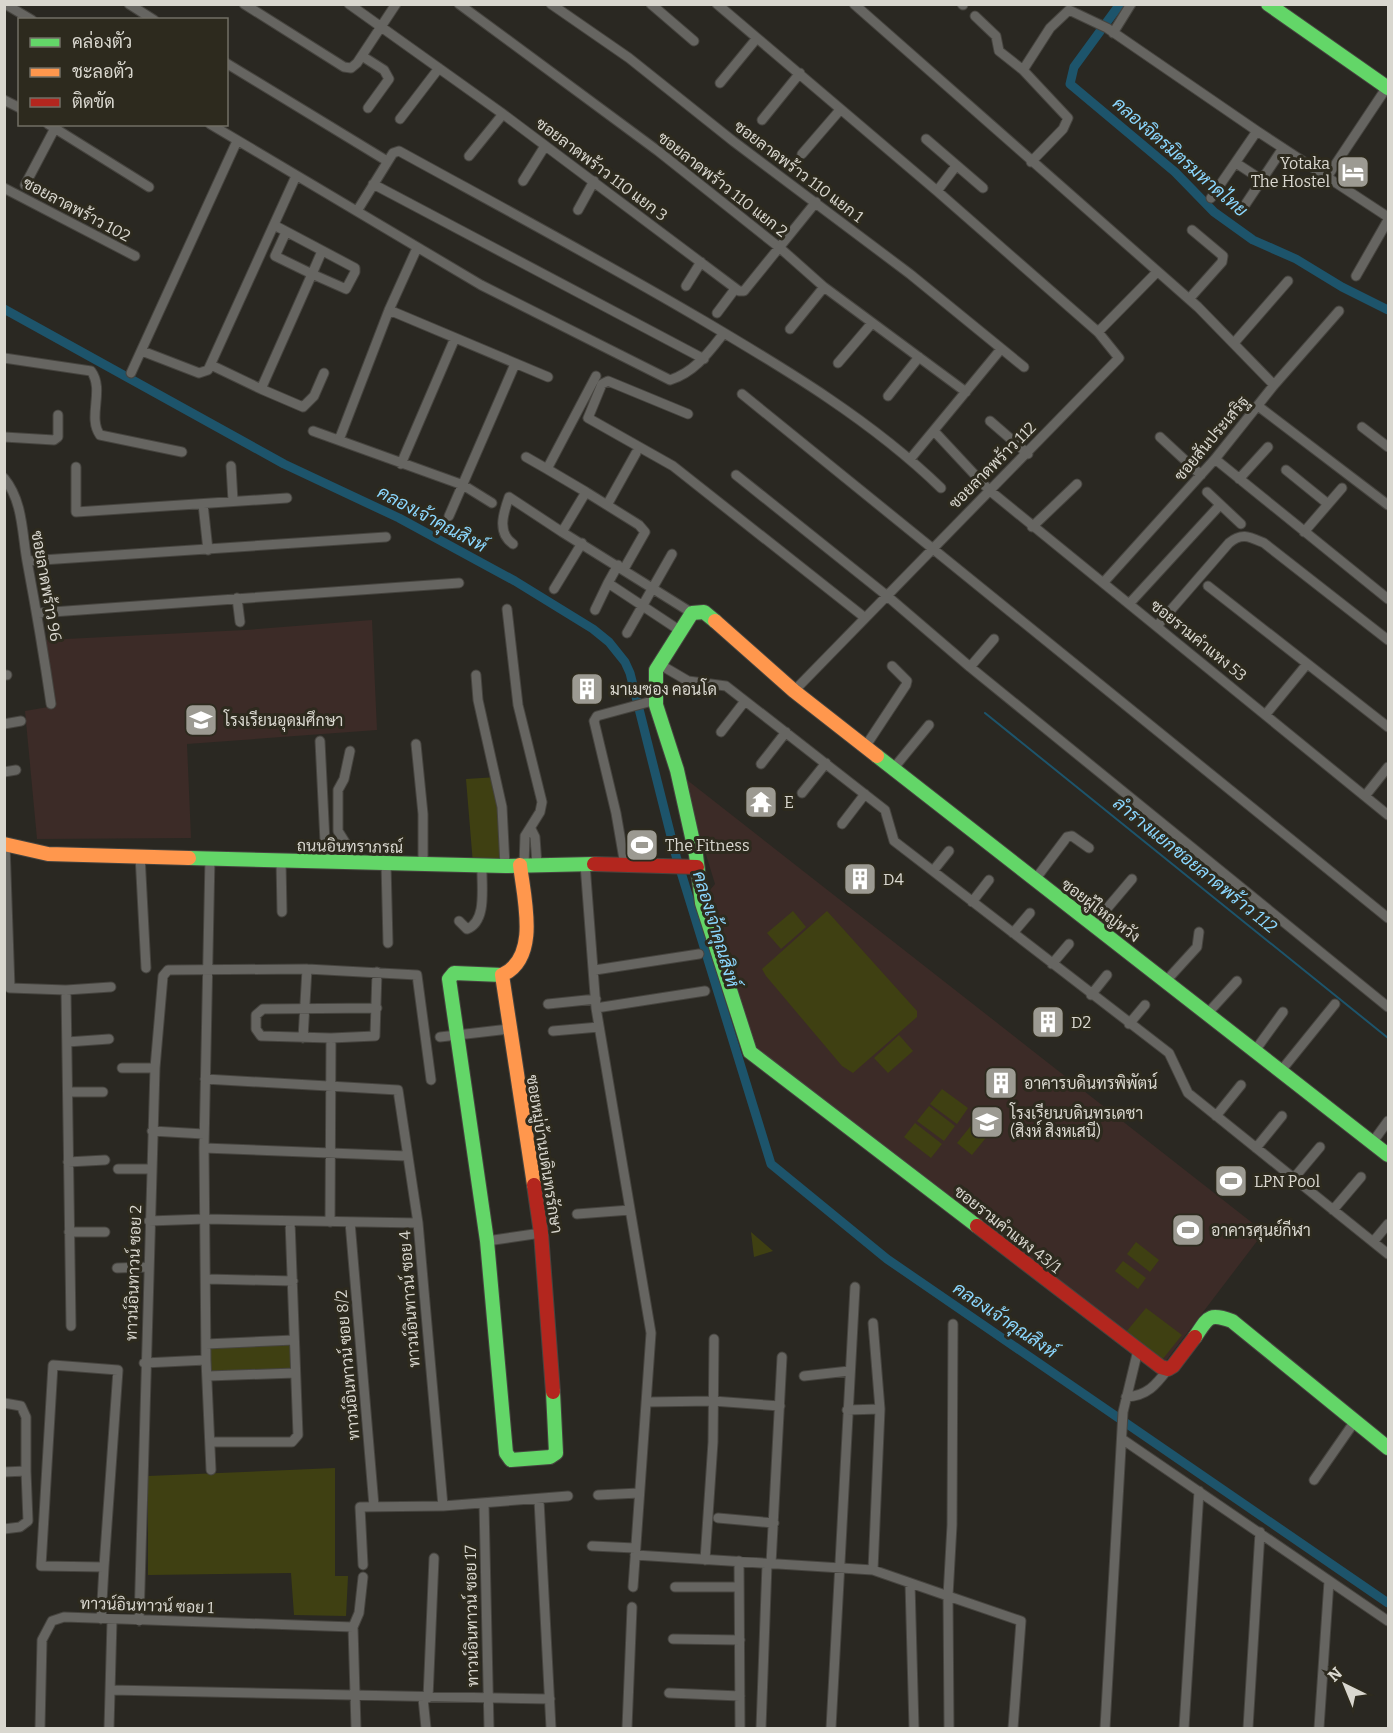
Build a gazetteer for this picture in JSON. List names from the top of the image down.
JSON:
{
  "streets": {
    "street": [
      "ซอยลาดพร้าว 110 แยก 3",
      "ซอยลาดพร้าว 110 แยก 1",
      "ซอยลาดพร้าว 110 แยก 2",
      "ซอยลาดพร้าว 102",
      "ซอยสันประเสริฐ",
      "ซอยลาดพร้าว 112",
      "ซอยลาดพร้าว 96",
      "ซอยรามคำแหง 53",
      "ถนนอินทราภรณ์",
      "ซอยผู้ใหญ่หวัง",
      "ซอยหมู่บ้านบดินทรรักษา",
      "ซอยรามคำแหง 43/1",
      "ทาวน์อินทาวน์ ซอย 2",
      "ทาวน์อินทาวน์ ซอย 4",
      "ทาวน์อินทาวน์ ซอย 8/2",
      "ทาวน์อินทาวน์ ซอย 1",
      "ทาวน์อินทาวน์ ซอย 17"
    ]
  },
  "crossings": [
    ["ซอยสันประเสริฐ", "ซอยรามคำแหง 53"],
    ["ซอยลาดพร้าว 112", "ซอยรามคำแหง 53"],
    ["ซอยลาดพร้าว 112", "ซอยผู้ใหญ่หวัง"],
    ["ถนนอินทราภรณ์", "ซอยรามคำแหง 43/1"],
    ["ทาวน์อินทาวน์ ซอย 2", "ทาวน์อินทาวน์ ซอย 1"]
  ],
  "water": ["คลองจิตรมิตรมหาดไทย", "คลองเจ้าคุณสิงห์", "ลำรางแยกซอยลาดพร้าว 112"],
  "places": {
    "hotel": ["Yotaka The Hostel"],
    "building": [
      "มาเมซอง คอนโด",
      "D4",
      "D2",
      "อาคารบดินทรพิพัตน์"
    ],
    "school or university": ["โรงเรียนอุดมศึกษา", "โรงเรียนบดินทรเดชา (สิงห์ สิงหเสนี)"],
    "temple": ["E"],
    "sports": ["The Fitness", "LPN Pool", "อาคารศุนย์กีฬา"]
  },
  "legend": ["คล่องตัว", "ชะลอตัว", "ติดขัด"],
  "north": "top left"
}
